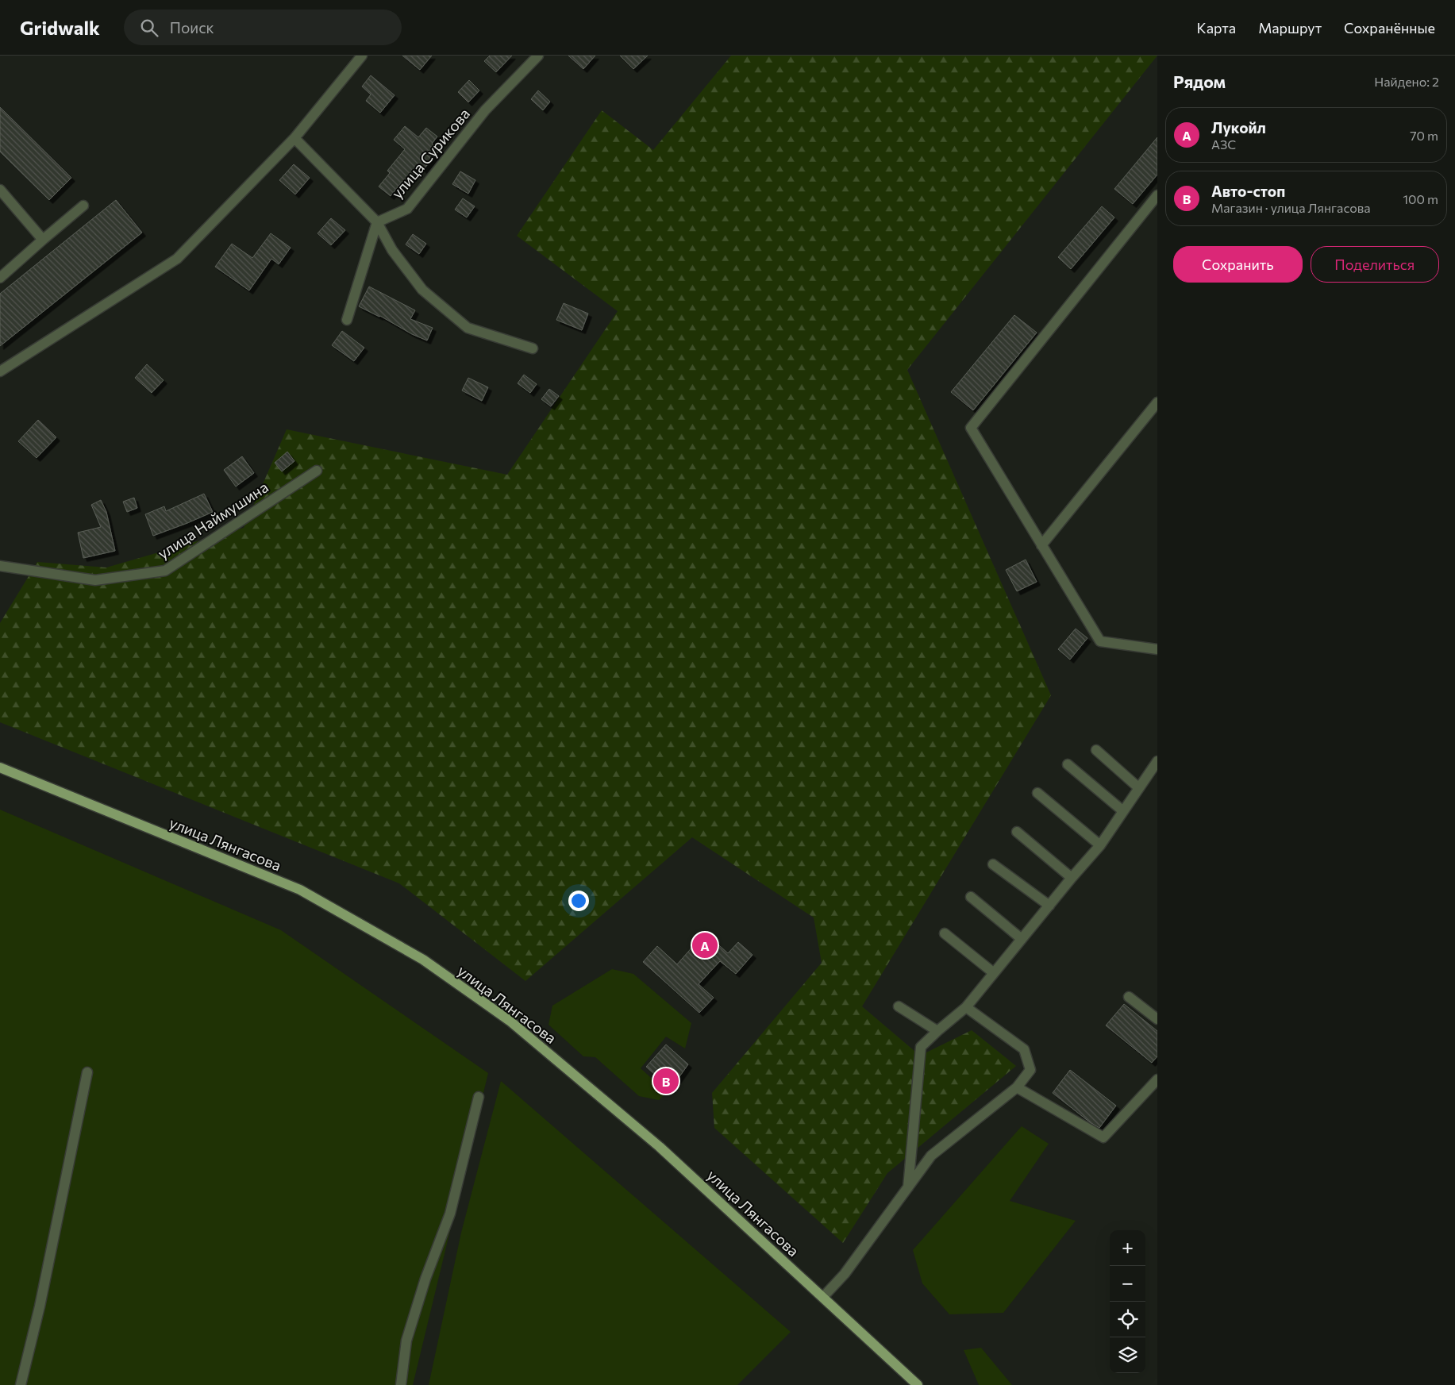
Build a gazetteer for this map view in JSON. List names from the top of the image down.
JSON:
{
  "streets": {
    "main road": ["улица Лянгасова"],
    "street": ["улица Сурикова", "улица Наймушина"]
  },
  "page": {
    "header": "Gridwalk",
    "search": "Поиск",
    "nav": ["Карта", "Маршрут", "Сохранённые"],
    "heading": ["Рядом", "Найдено: 2"],
    "list": [
      {
        "mark": "A",
        "name": "Лукойл",
        "note": "АЗС",
        "value": "70 m"
      },
      {
        "mark": "B",
        "name": "Авто-стоп",
        "note": "Магазин · улица Лянгасова",
        "value": "100 m"
      }
    ],
    "buttons": ["Сохранить", "Поделиться"],
    "pins": ["A", "B"],
    "map_buttons": ["+", "−"]
  }
}
